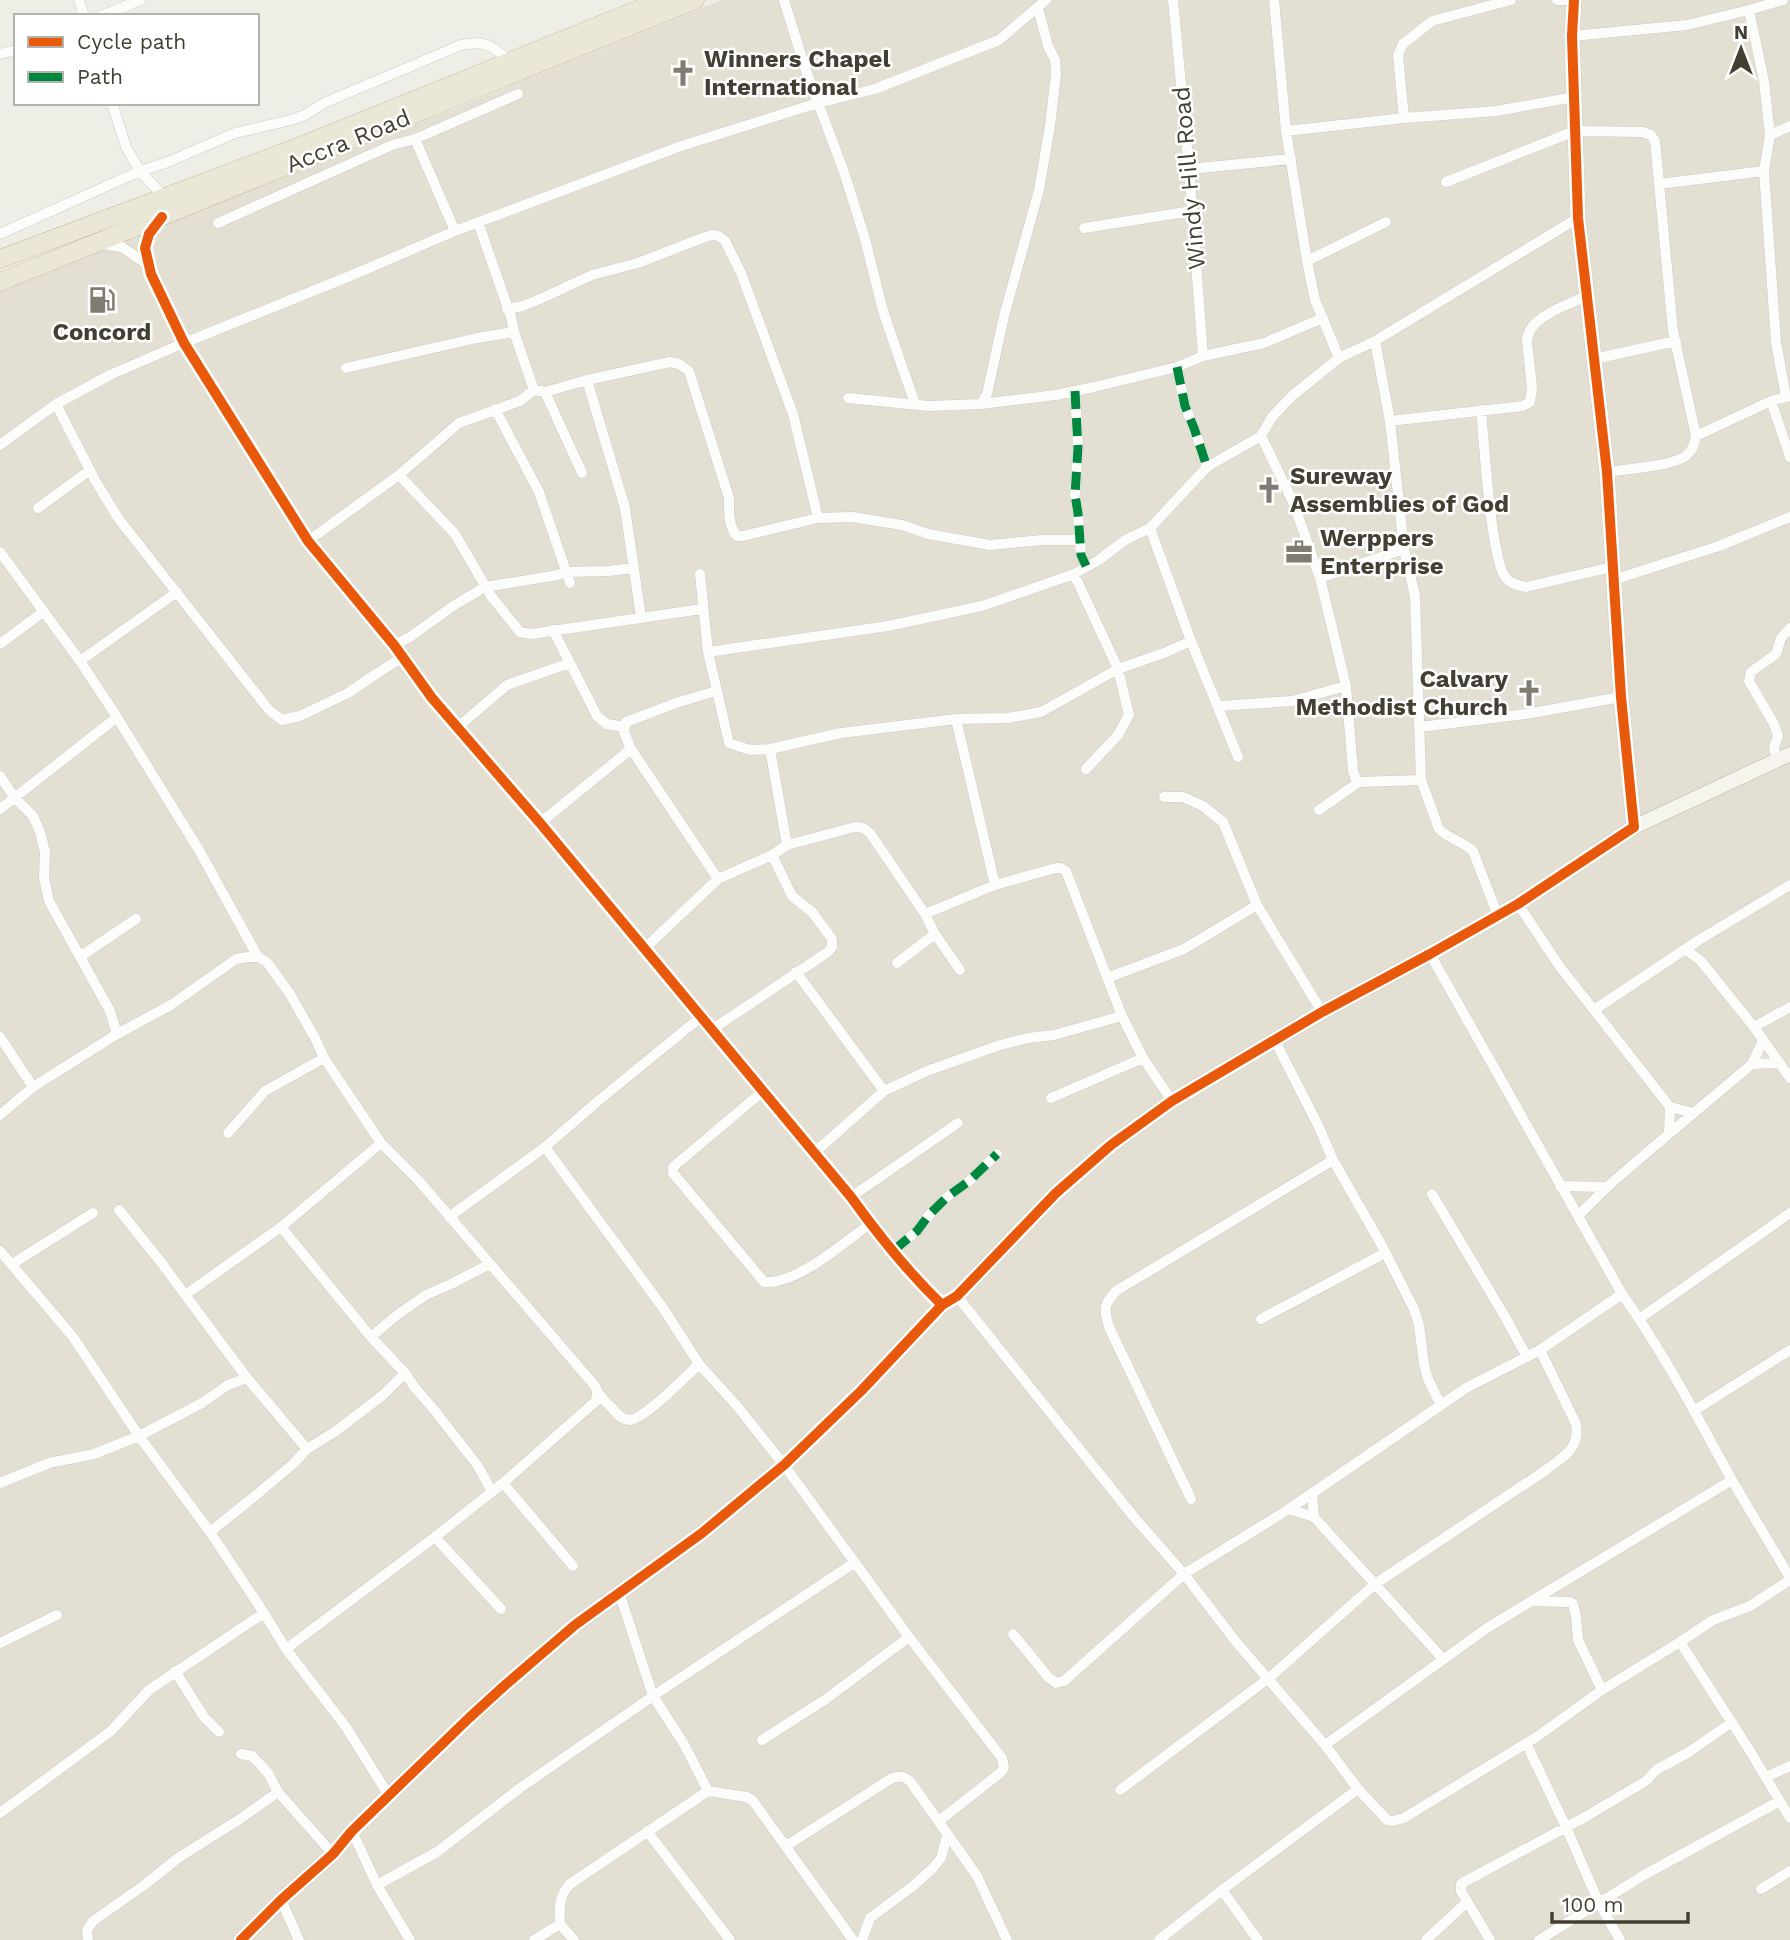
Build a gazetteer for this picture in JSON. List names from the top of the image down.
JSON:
{
  "streets": {
    "highway": ["Accra Road"],
    "street": ["Windy Hill Road"]
  },
  "places": {
    "church": ["Winners Chapel International", "Sureway Assemblies of God", "Calvary Methodist Church"],
    "fuel station": ["Concord"],
    "office": ["Werppers Enterprise"]
  },
  "legend": ["Cycle path", "Path"],
  "scale_bar": "100 m",
  "north": "top"
}
